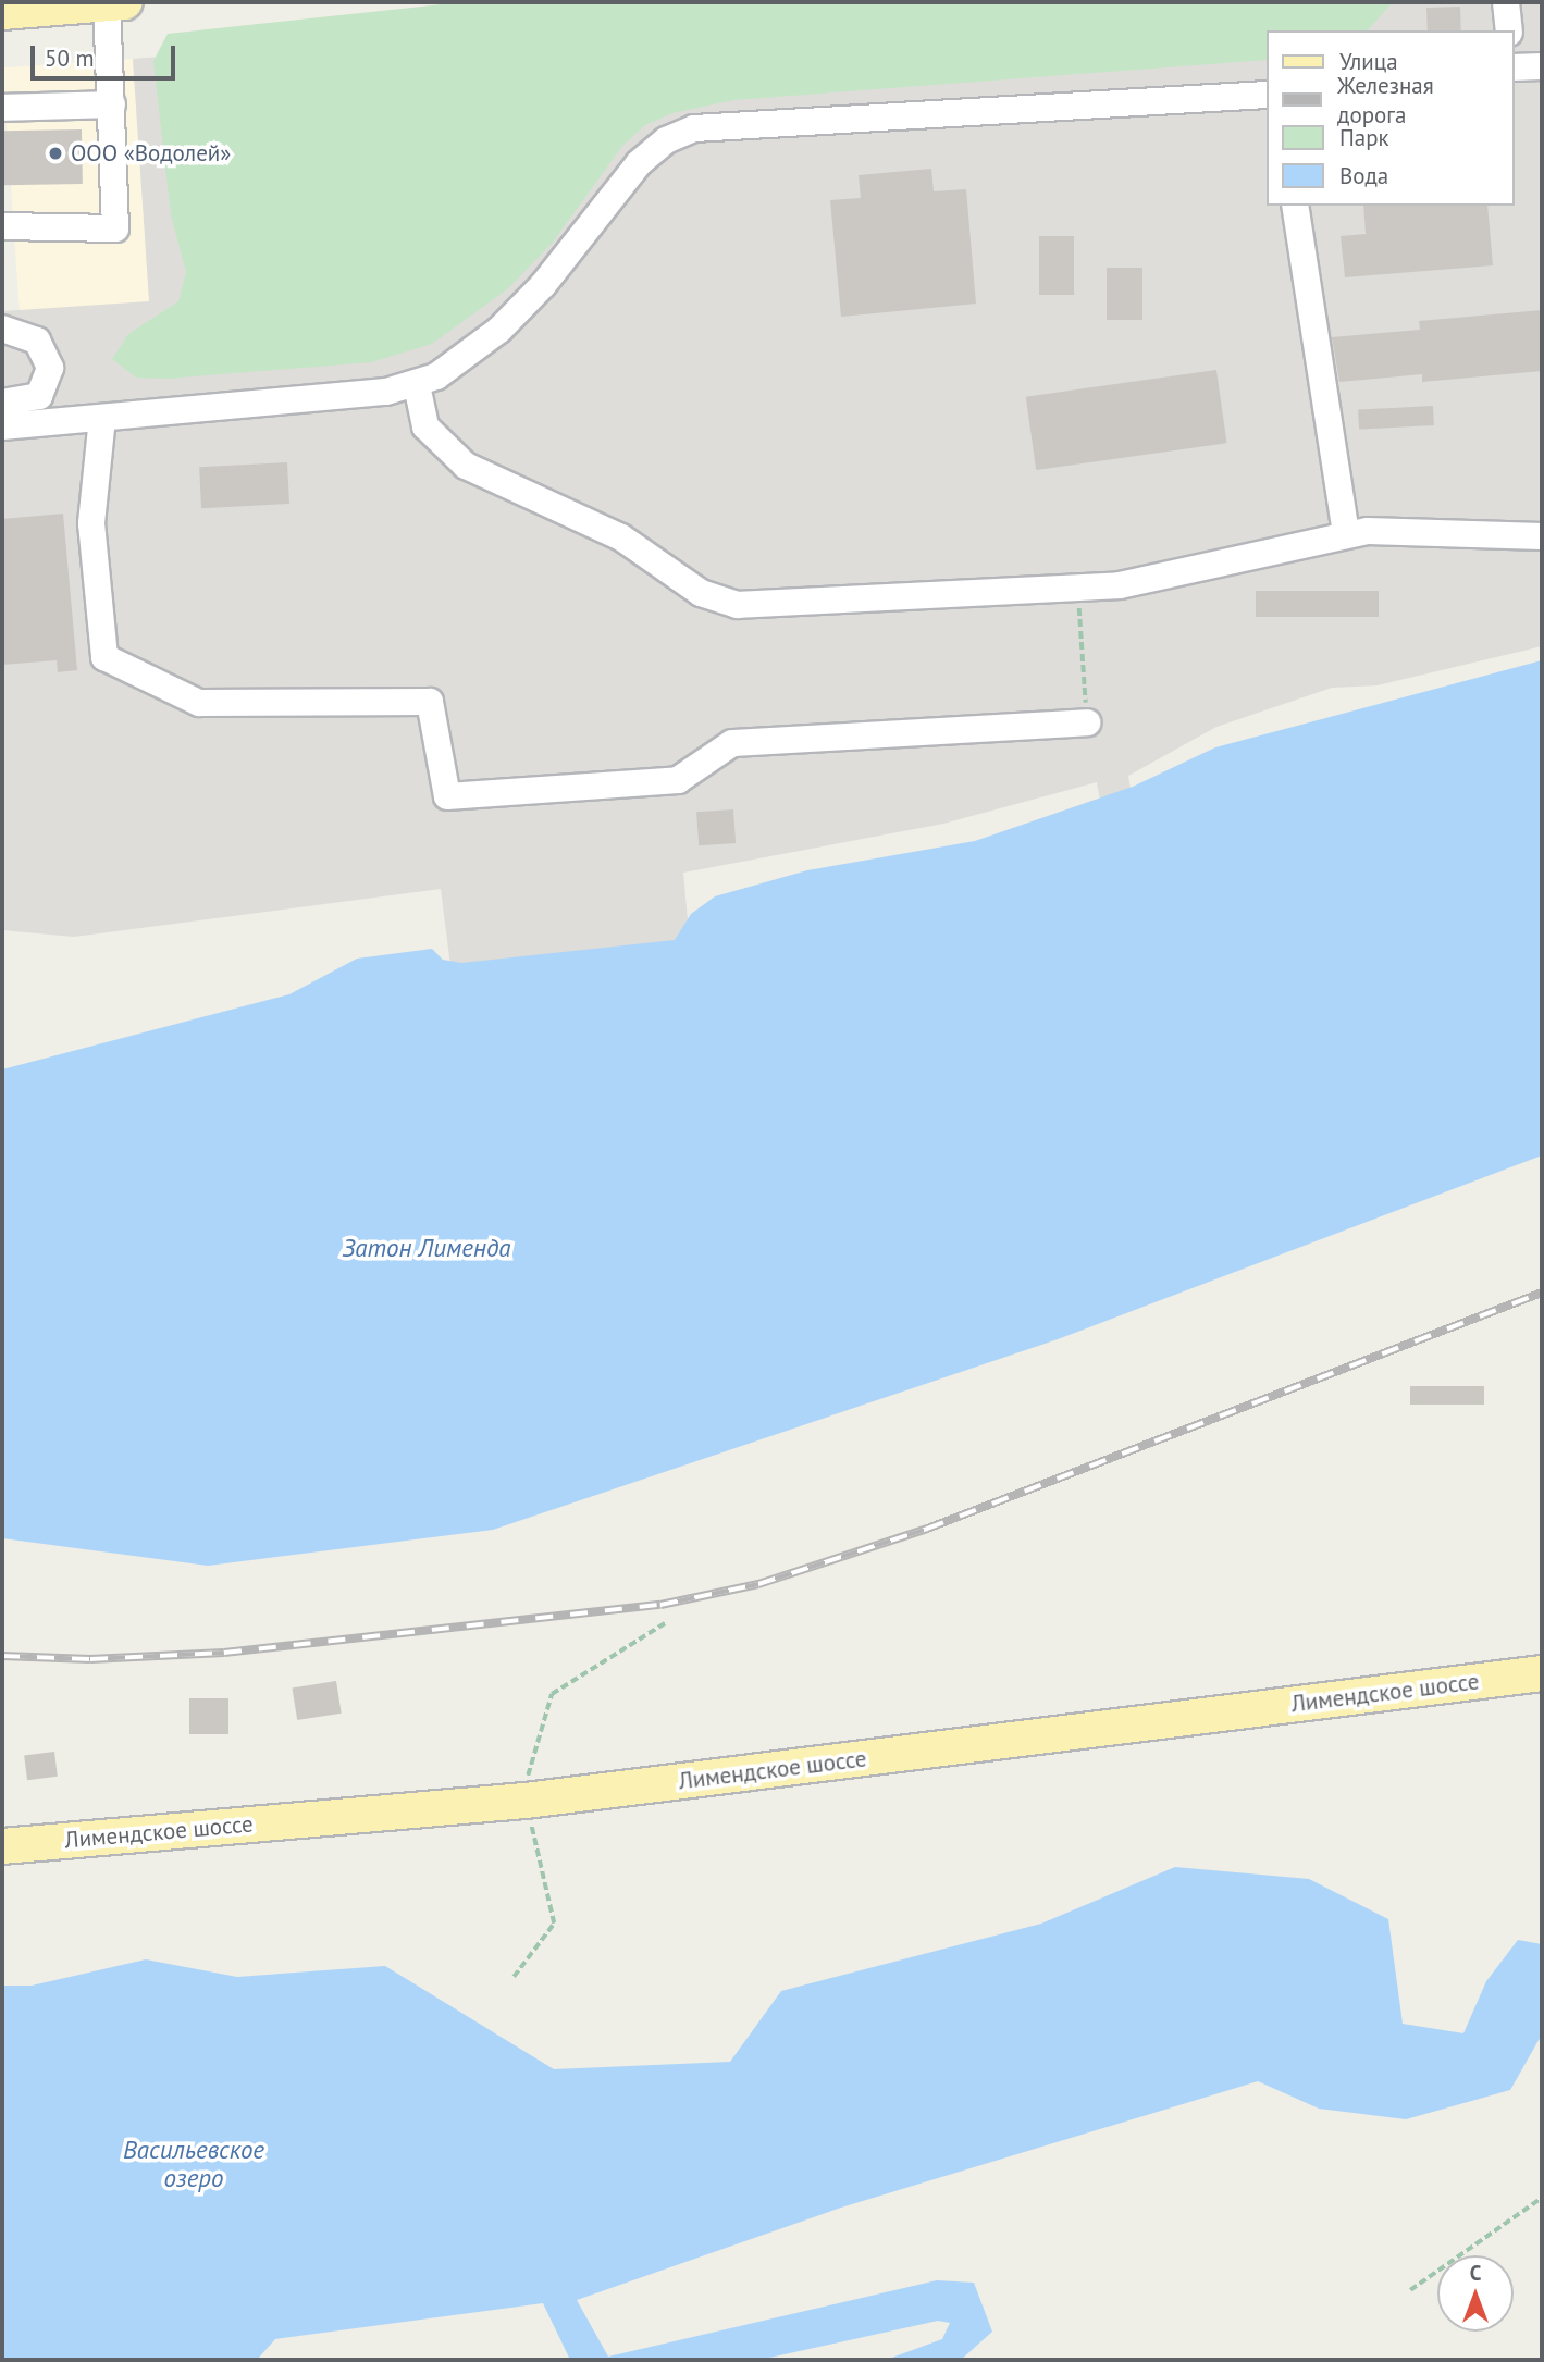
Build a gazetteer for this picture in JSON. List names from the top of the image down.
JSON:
{
  "streets": {
    "main road": ["Лимендское шоссе"]
  },
  "water": ["Затон Лименда", "Васильевское озеро"],
  "places": ["ООО «Водолей»"],
  "legend": [
    "Улица",
    "Железная дорога",
    "Парк",
    "Вода"
  ],
  "scale_bar": "50 m",
  "north": "top"
}
